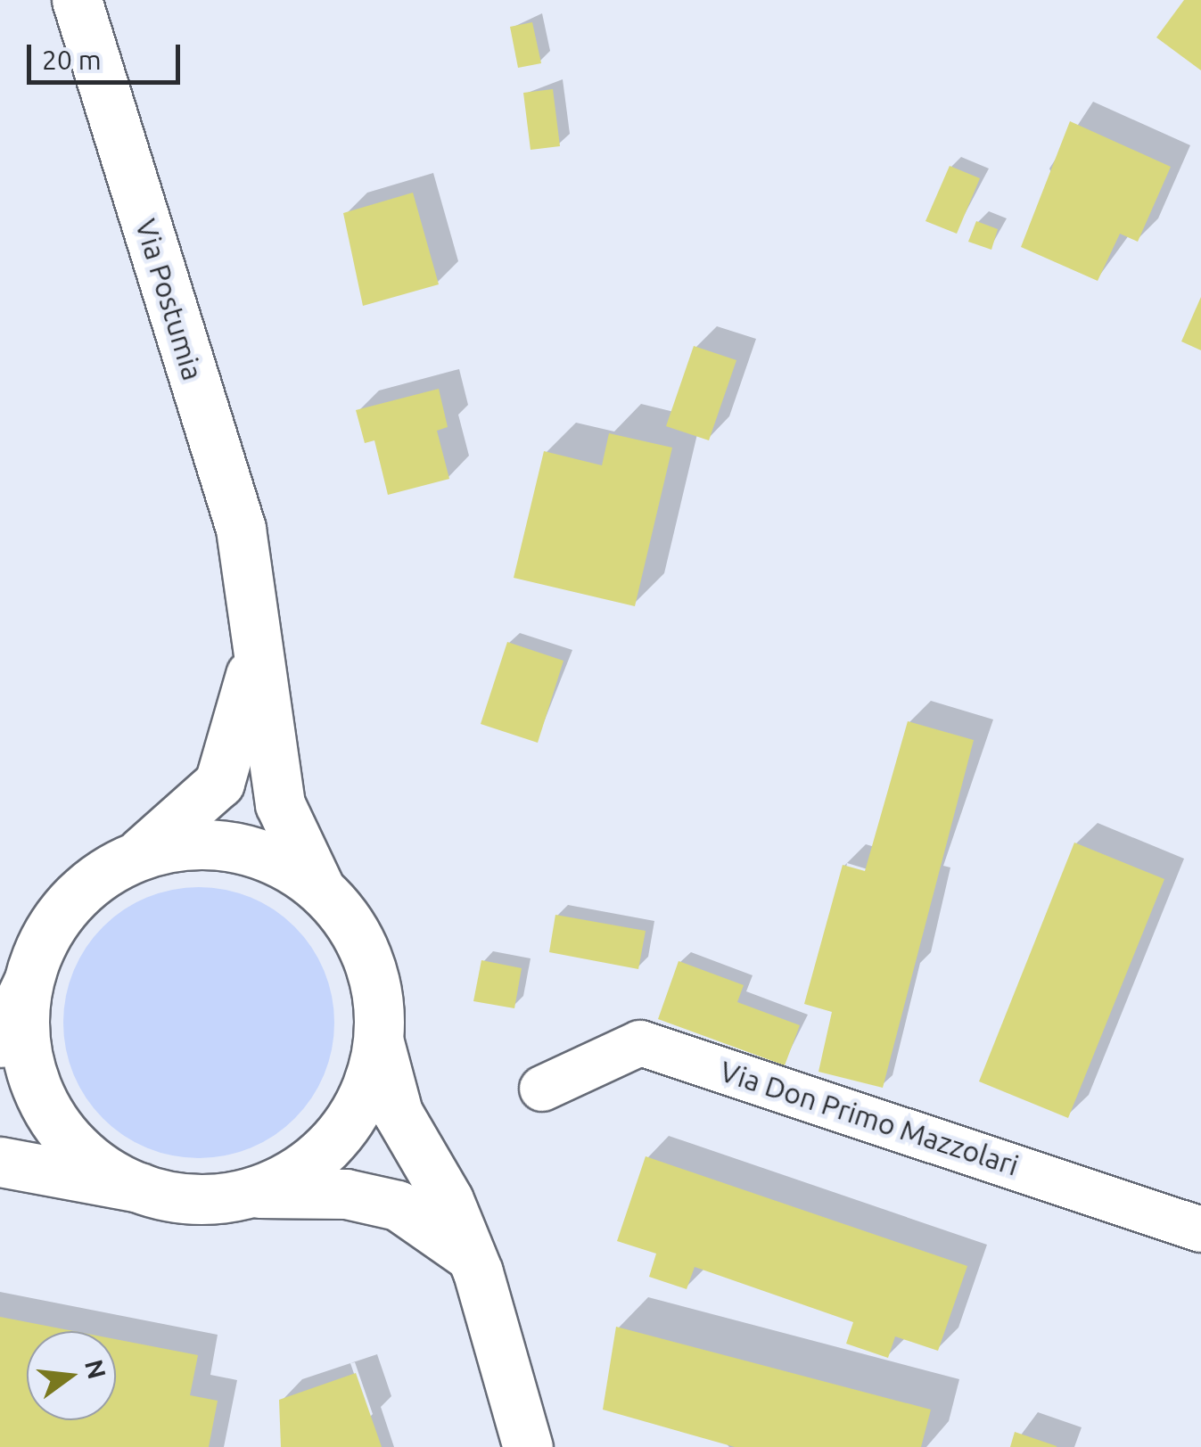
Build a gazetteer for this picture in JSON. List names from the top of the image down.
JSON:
{
  "streets": {
    "main road": ["Via Postumia"],
    "street": ["Via Don Primo Mazzolari"]
  },
  "scale_bar": "20 m",
  "north": "right"
}
